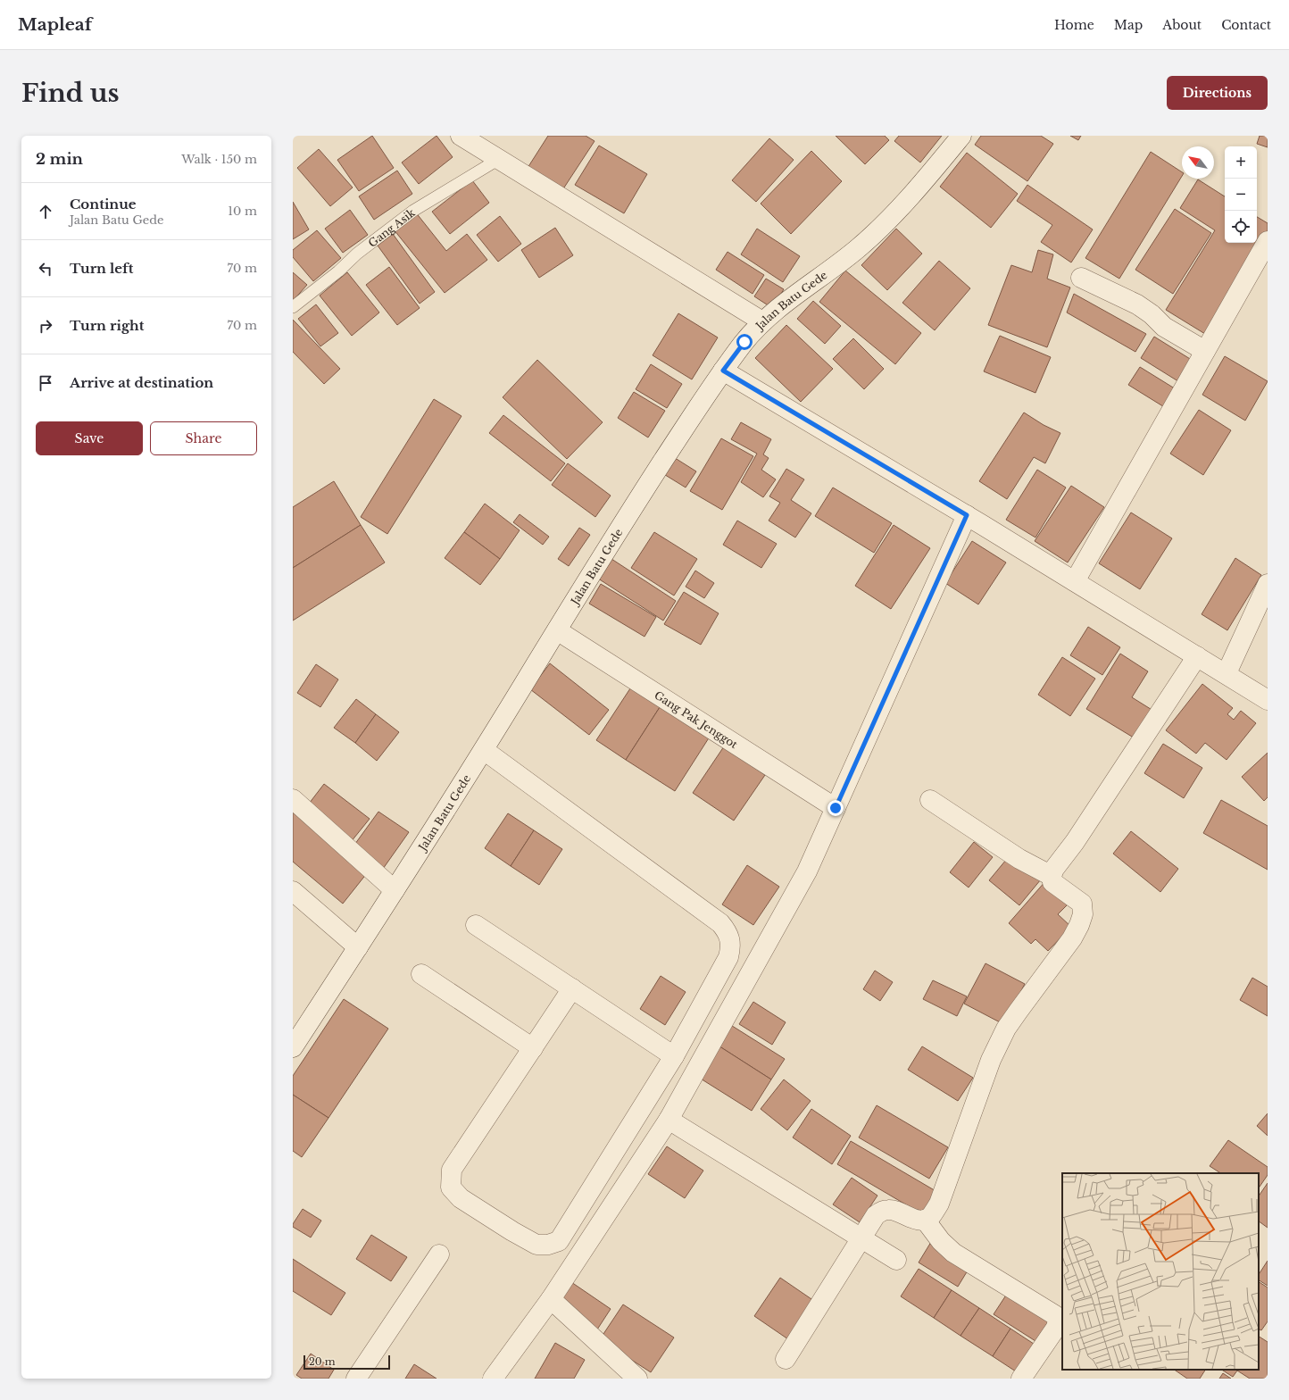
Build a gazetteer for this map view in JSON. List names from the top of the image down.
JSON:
{
  "streets": {
    "street": ["Jalan Batu Gede", "Gang Pak Jenggot"],
    "lane": ["Gang Asik"]
  },
  "crossings": [
    ["Jalan Batu Gede", "Gang Pak Jenggot"]
  ],
  "scale_bar": "20 m",
  "north": "top left",
  "page": {
    "header": "Mapleaf",
    "nav": [
      "Home",
      "Map",
      "About",
      "Contact"
    ],
    "buttons": [
      "Directions",
      ["Save", "Share"]
    ],
    "title": "Find us",
    "heading": ["2 min", "Walk · 150 m"],
    "map_buttons": ["+", "−"],
    "list": [
      ["Continue", "Jalan Batu Gede", "10 m"],
      ["Turn left", "70 m"],
      ["Turn right", "70 m"],
      "Arrive at destination"
    ],
    "scale": "20 m"
  }
}
